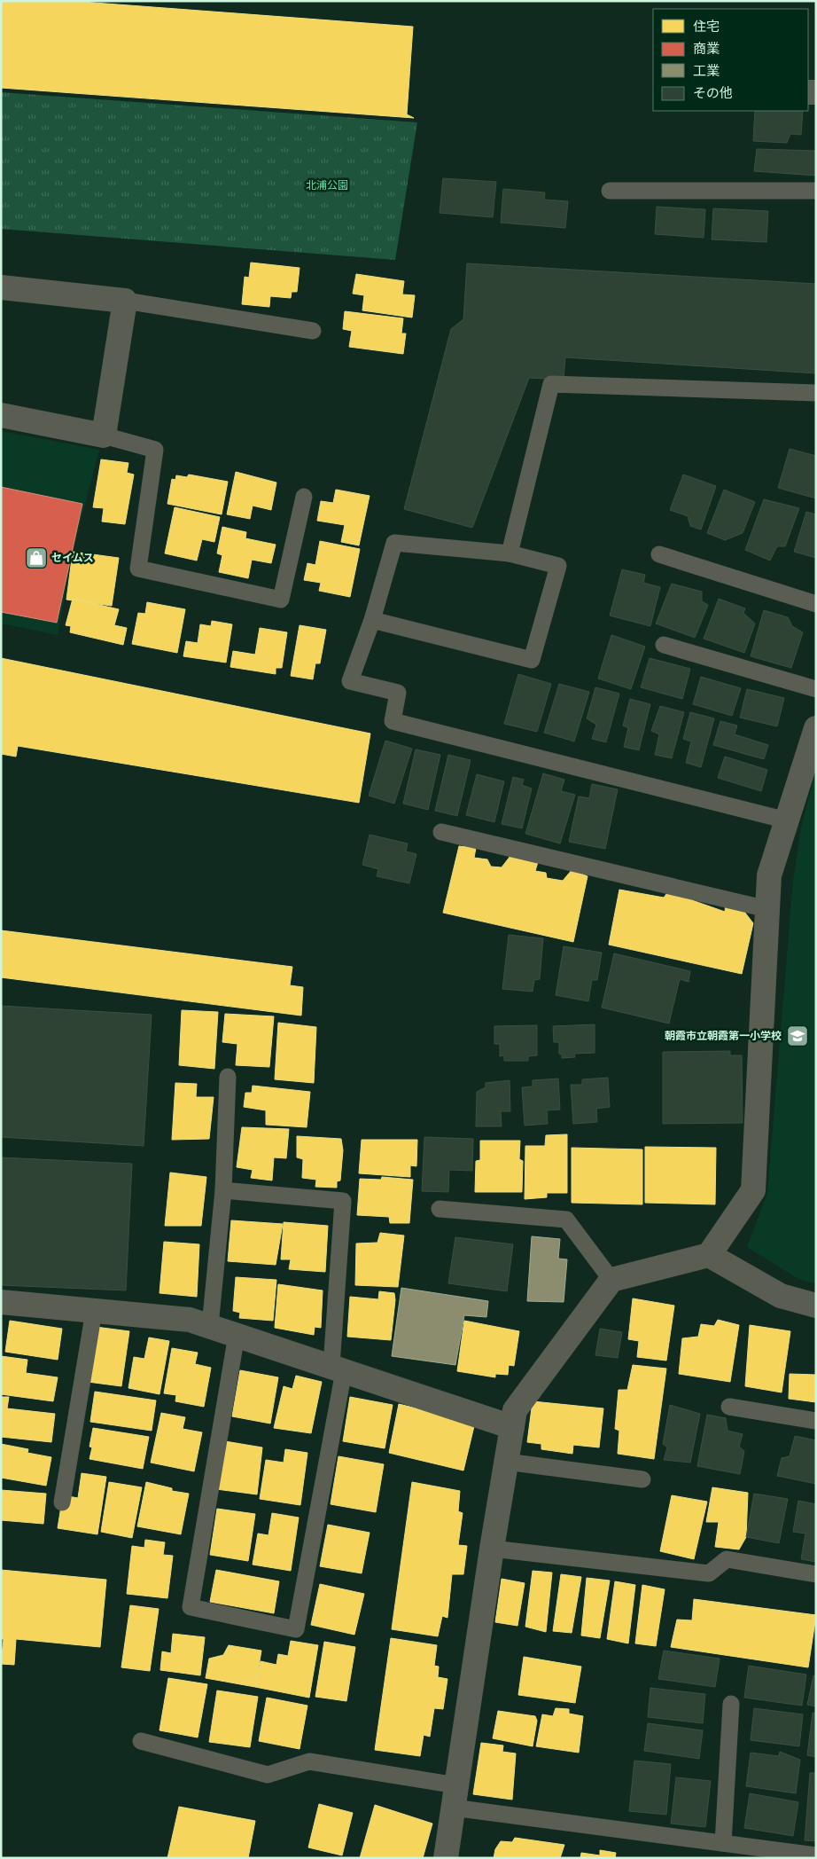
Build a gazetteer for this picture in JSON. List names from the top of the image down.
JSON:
{
  "parks": ["北浦公園"],
  "places": {
    "shop": ["セイムス"],
    "school or university": ["朝霞市立朝霞第一小学校"]
  },
  "legend": [
    "住宅",
    "商業",
    "工業",
    "その他"
  ]
}
